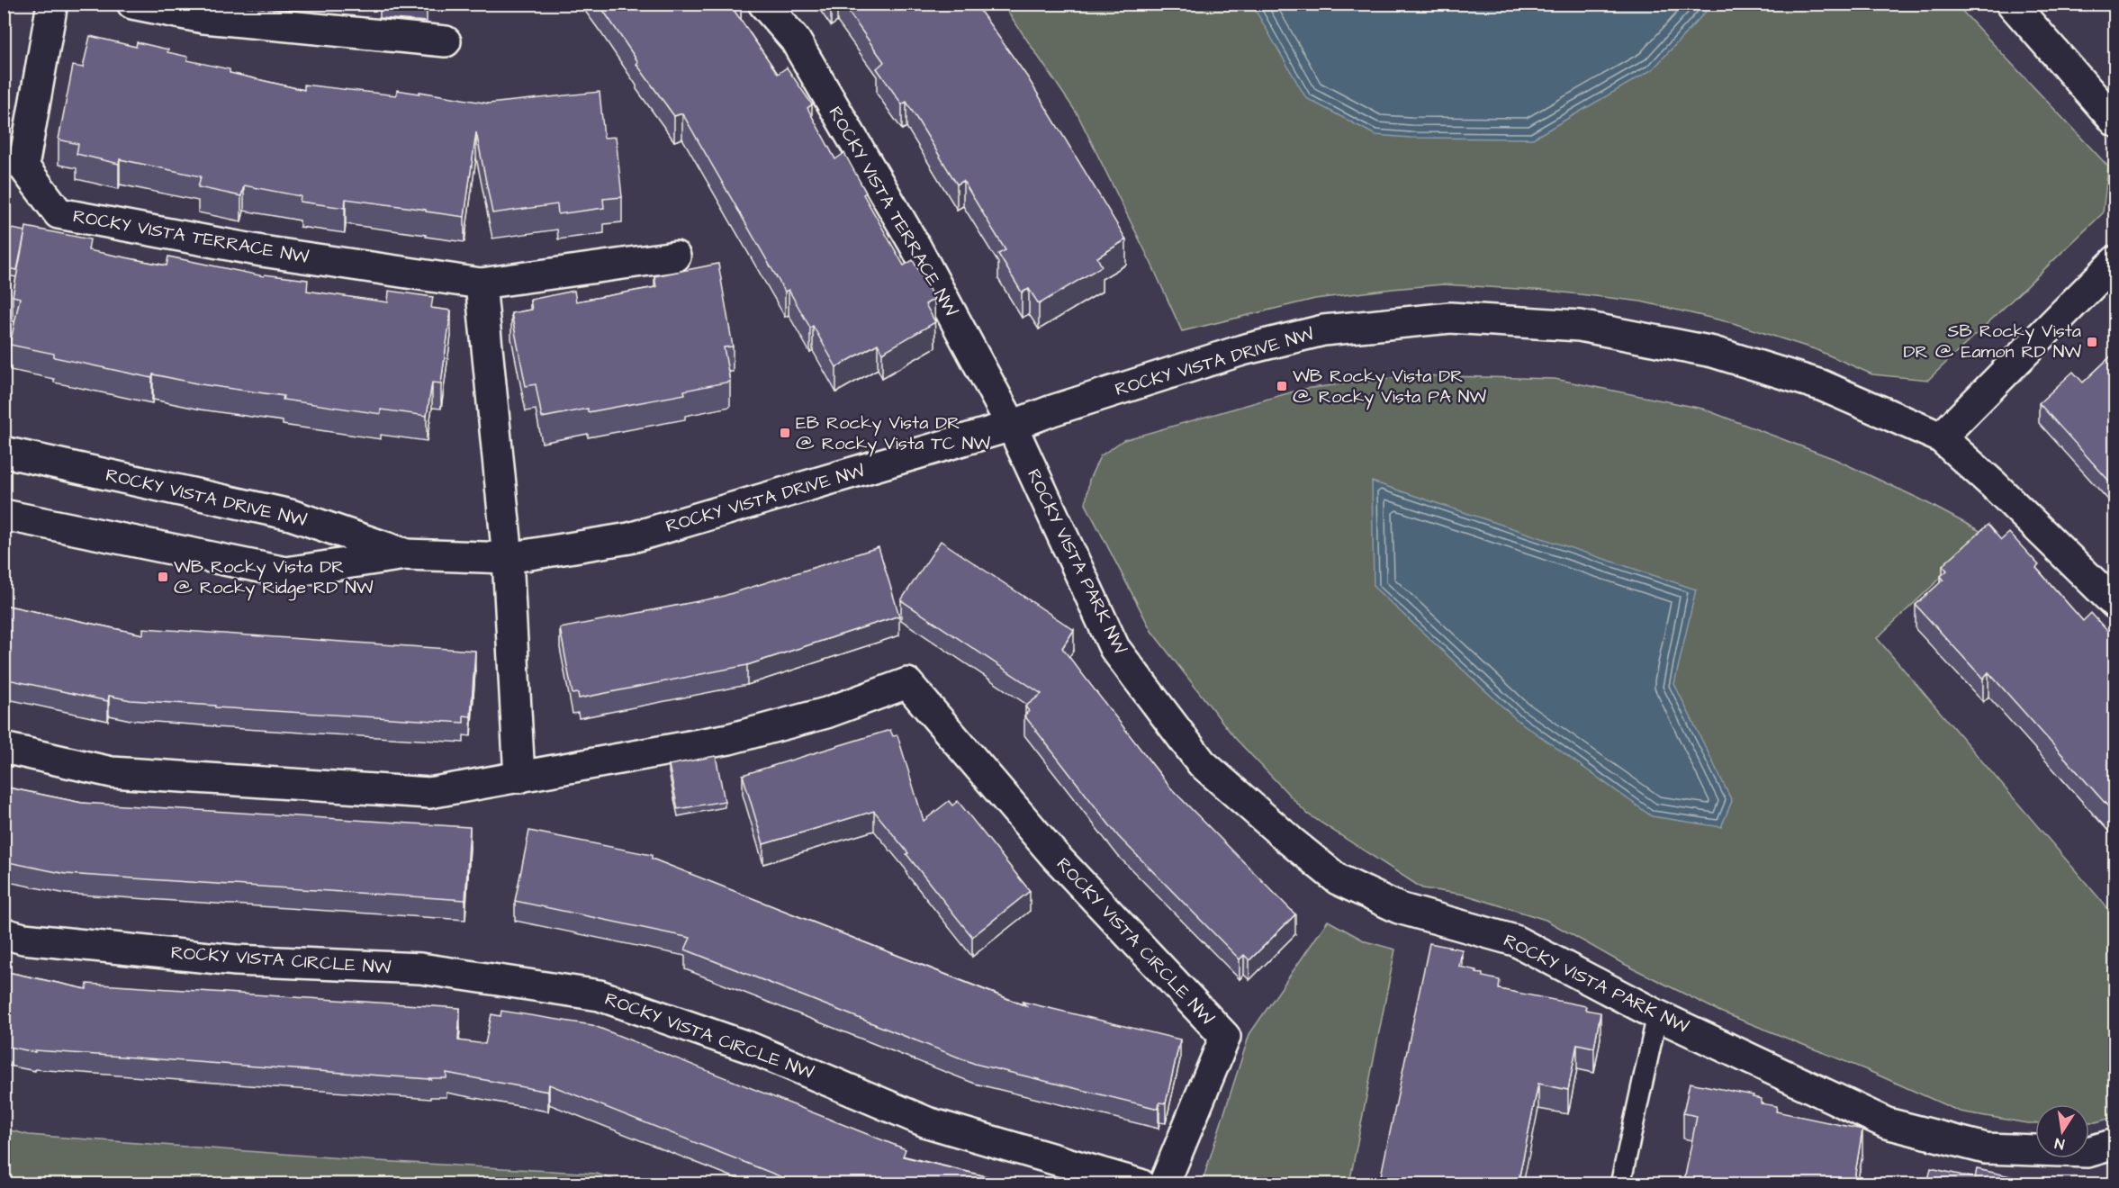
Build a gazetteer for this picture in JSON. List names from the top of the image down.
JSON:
{
  "streets": {
    "street": [
      "ROCKY VISTA TERRACE NW",
      "ROCKY VISTA DRIVE NW",
      "ROCKY VISTA PARK NW",
      "ROCKY VISTA CIRCLE NW"
    ]
  },
  "crossings": [
    ["ROCKY VISTA TERRACE NW", "ROCKY VISTA DRIVE NW"],
    ["ROCKY VISTA TERRACE NW", "ROCKY VISTA PARK NW"],
    ["ROCKY VISTA DRIVE NW", "ROCKY VISTA PARK NW"]
  ],
  "places": {
    "transit": [
      "SB Rocky Vista DR @ Eamon RD NW",
      "WB Rocky Vista DR @ Rocky Vista PA NW",
      "EB Rocky Vista DR @ Rocky Vista TC NW",
      "WB Rocky Vista DR @ Rocky Ridge RD NW"
    ]
  },
  "north": "bottom"
}
